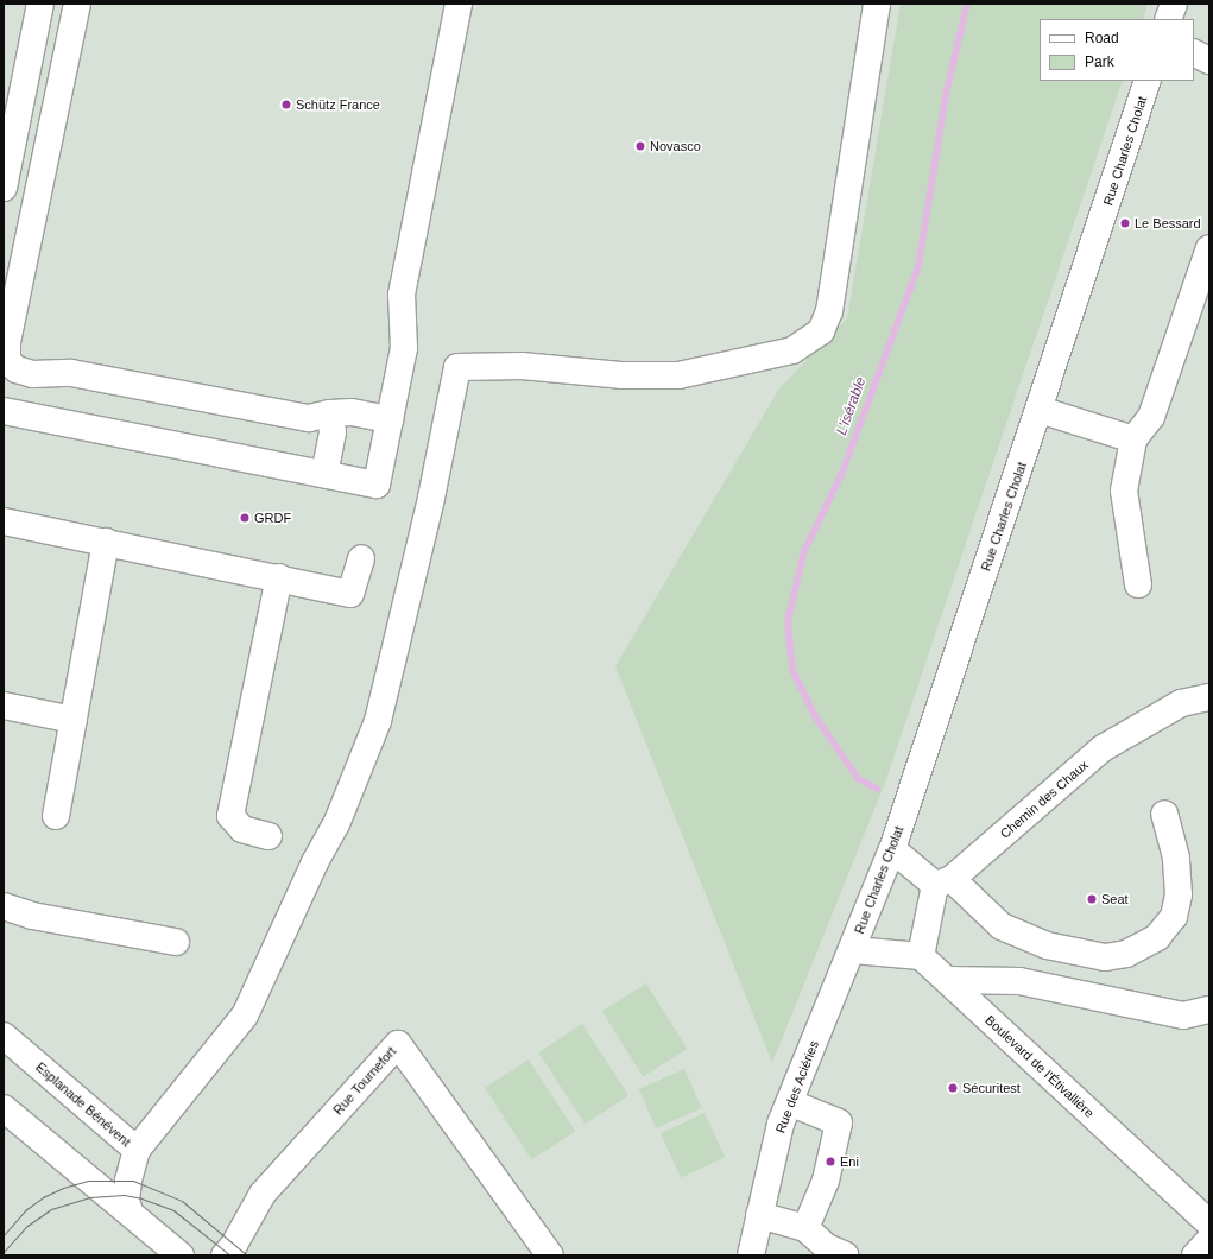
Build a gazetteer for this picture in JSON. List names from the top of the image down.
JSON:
{
  "streets": {
    "street": [
      "Rue Charles Cholat",
      "Chemin des Chaux",
      "Boulevard de l'Étivallière",
      "Rue Tournefort",
      "Rue des Aciéries",
      "Esplanade Bénévent"
    ]
  },
  "crossings": [
    ["Rue Charles Cholat", "Rue des Aciéries"]
  ],
  "water": ["L'isérable"],
  "places": [
    "Schütz France",
    "Novasco",
    "Le Bessard",
    "GRDF",
    "Seat",
    "Sécuritest",
    "Eni"
  ],
  "legend": ["Road", "Park"]
}
